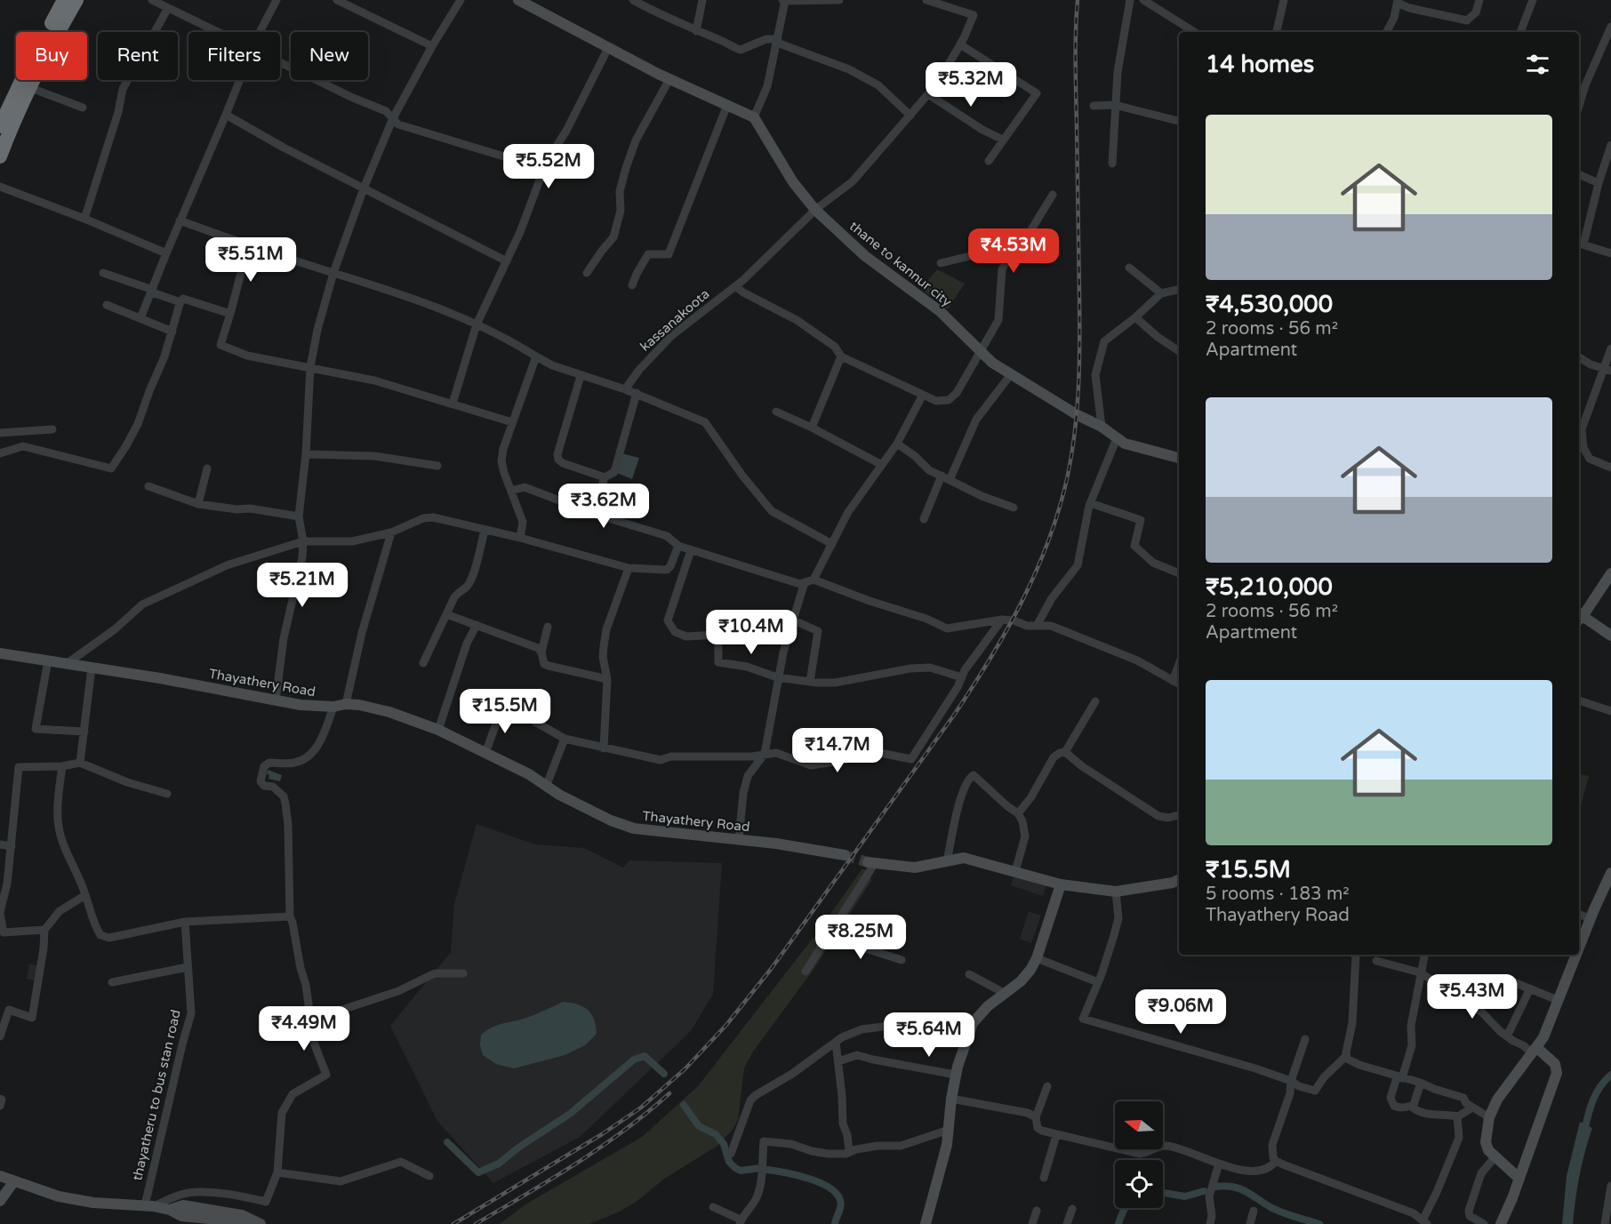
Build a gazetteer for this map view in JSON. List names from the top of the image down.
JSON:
{
  "streets": {
    "street": [
      "thane to kannur city",
      "kassanakoota",
      "Thayathery Road",
      "thayatheru to bus stan road"
    ]
  },
  "crossings": [
    ["thane to kannur city", "kassanakoota"]
  ],
  "north": "left",
  "page": {
    "chip": [
      "Buy",
      "Rent",
      "Filters",
      "New"
    ],
    "heading": "14 homes",
    "price": [
      "₹5.32M",
      "₹5.52M",
      "₹4.53M",
      "₹5.51M",
      "₹3.62M",
      "₹5.21M",
      "₹10.4M",
      "₹15.5M",
      "₹14.7M",
      "₹8.25M",
      "₹5.43M",
      "₹9.06M",
      "₹4.49M",
      "₹5.64M"
    ],
    "list": [
      {
        "name": "₹4,530,000",
        "note": "2 rooms · 56 m² · Apartment"
      },
      {
        "name": "₹5,210,000",
        "note": "2 rooms · 56 m² · Apartment"
      },
      {
        "name": "₹15.5M",
        "note": "5 rooms · 183 m² · Thayathery Road"
      }
    ]
  }
}
